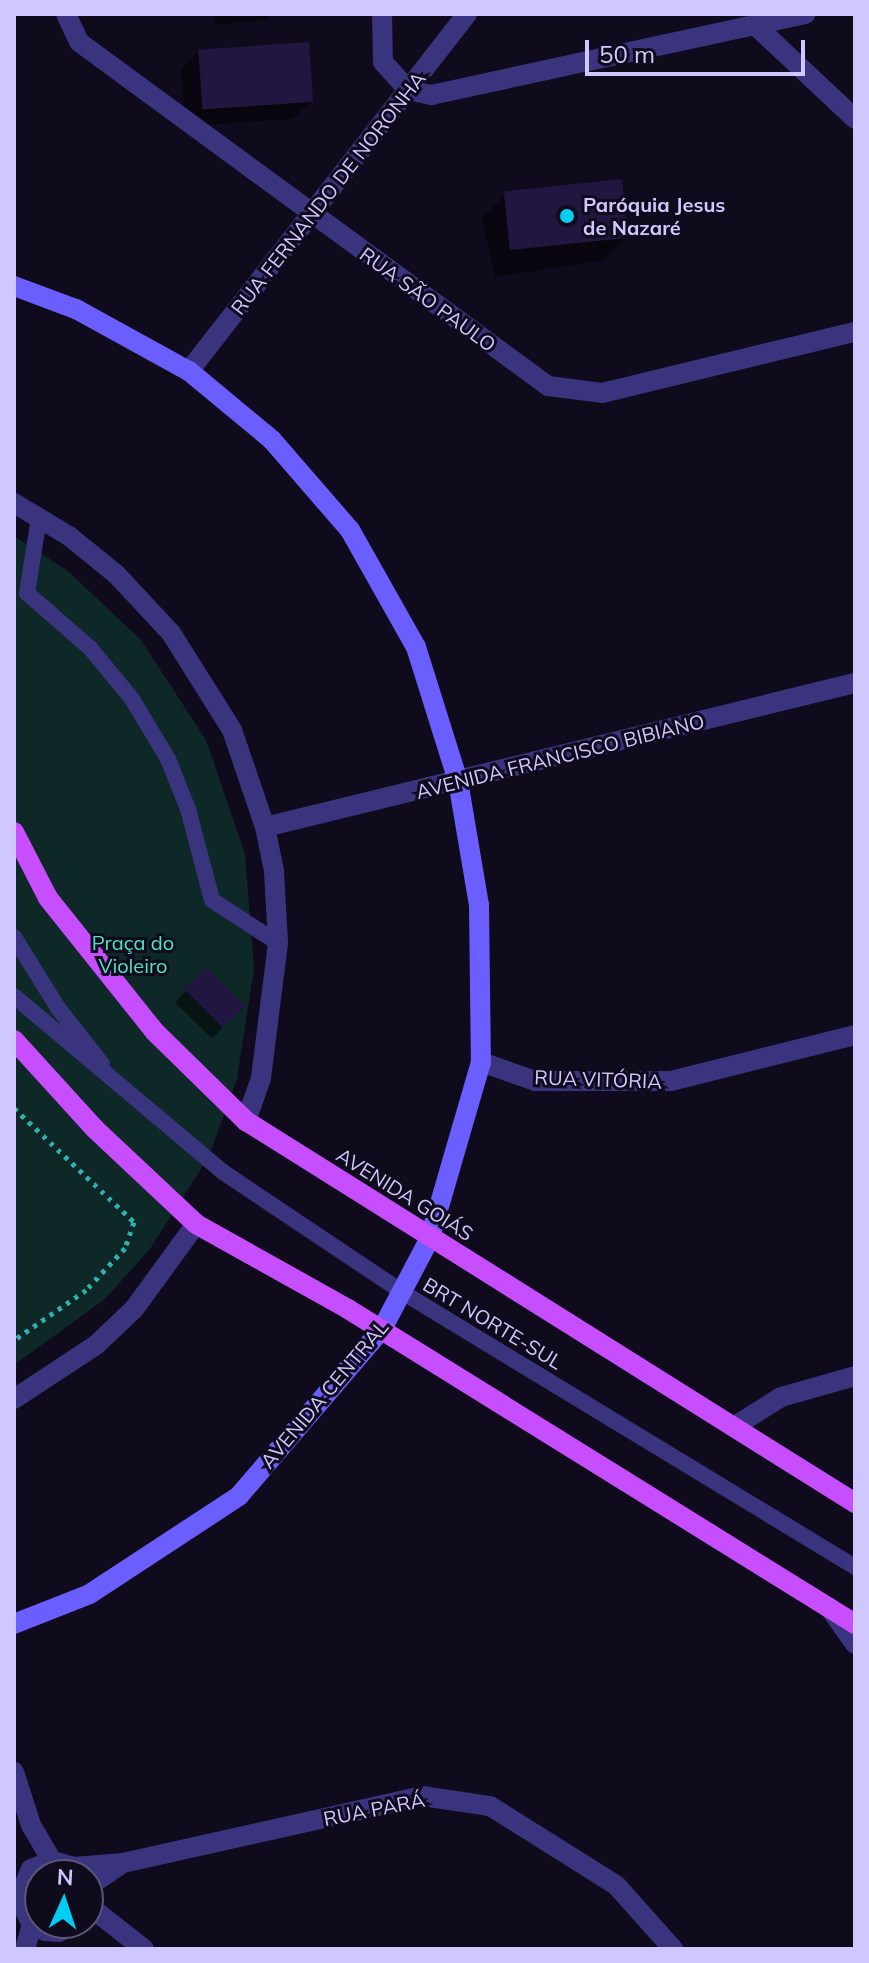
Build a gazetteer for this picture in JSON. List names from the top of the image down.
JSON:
{
  "streets": {
    "main road": ["AVENIDA GOIÁS"],
    "street": [
      "RUA FERNANDO DE NORONHA",
      "RUA SÃO PAULO",
      "AVENIDA FRANCISCO BIBIANO",
      "RUA VITÓRIA",
      "AVENIDA CENTRAL",
      "RUA PARÁ"
    ],
    "lane": ["BRT NORTE-SUL"]
  },
  "crossings": [
    ["RUA FERNANDO DE NORONHA", "RUA SÃO PAULO"],
    ["RUA FERNANDO DE NORONHA", "AVENIDA CENTRAL"],
    ["AVENIDA FRANCISCO BIBIANO", "AVENIDA CENTRAL"],
    ["RUA VITÓRIA", "AVENIDA CENTRAL"],
    ["AVENIDA GOIÁS", "AVENIDA CENTRAL"],
    ["BRT NORTE-SUL", "AVENIDA CENTRAL"]
  ],
  "parks": ["Praça do Violeiro"],
  "places": ["Paróquia Jesus de Nazaré"],
  "scale_bar": "50 m",
  "north": "top"
}
